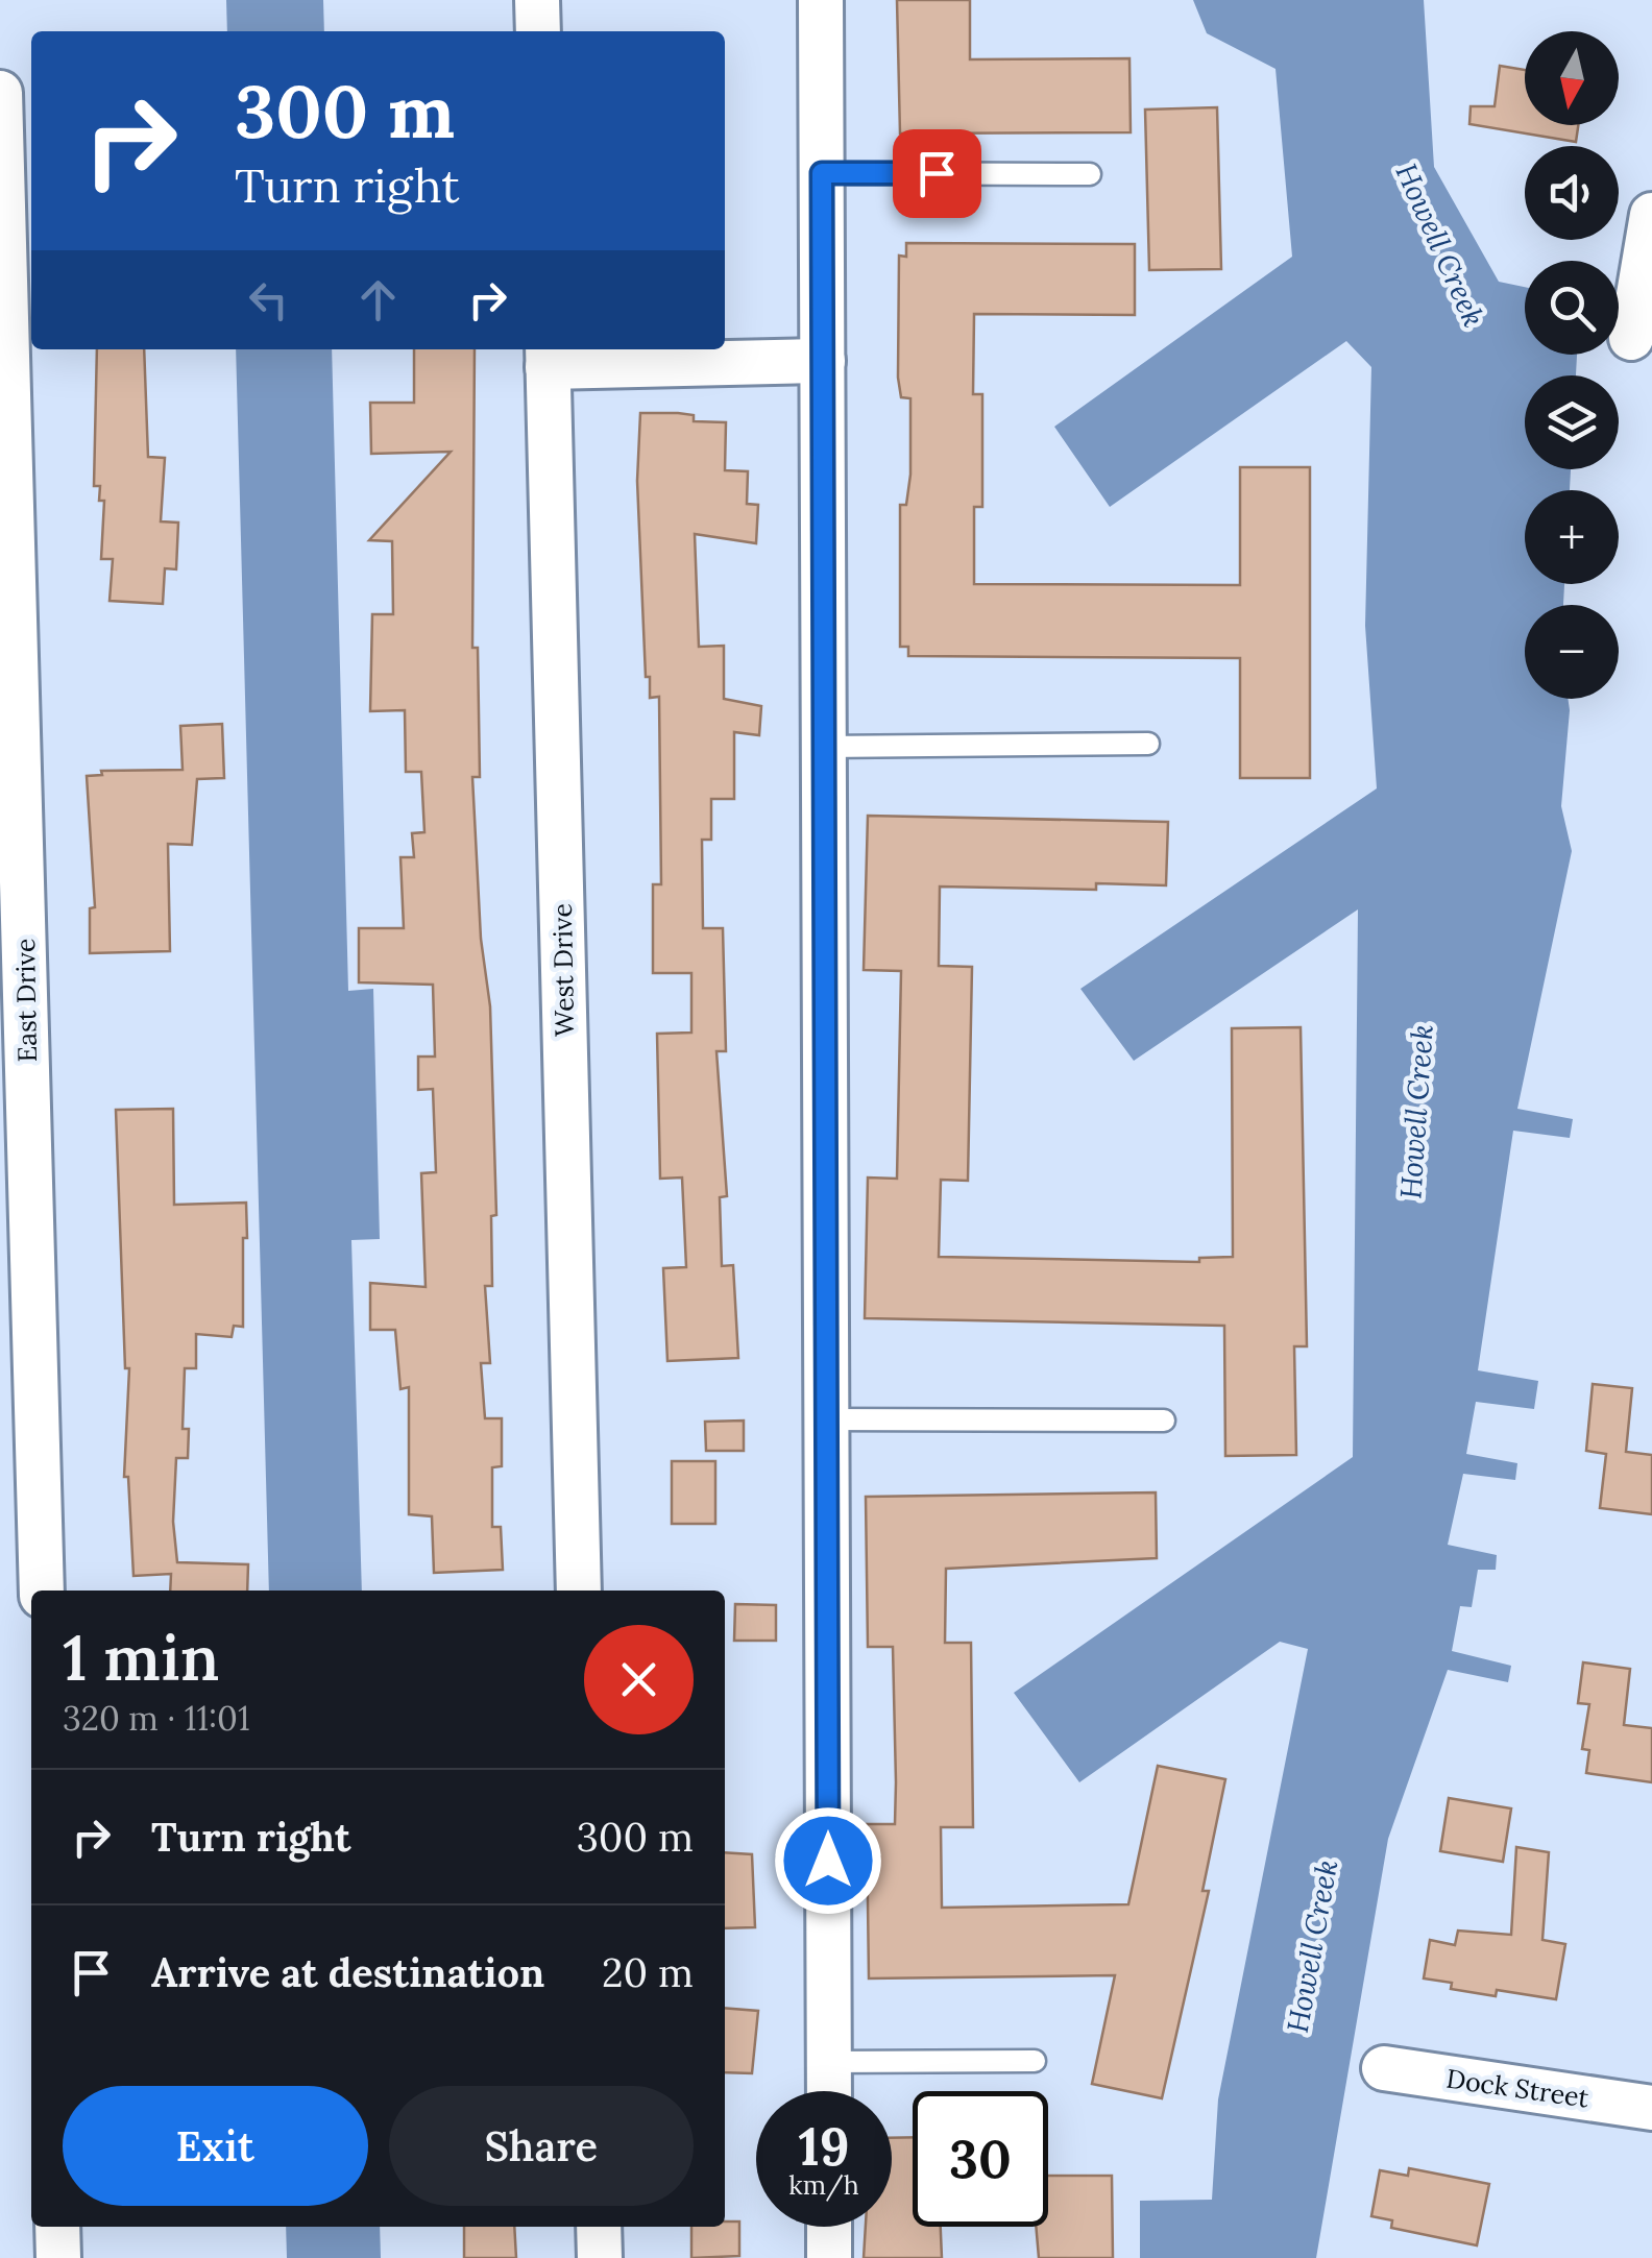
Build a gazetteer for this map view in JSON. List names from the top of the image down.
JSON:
{
  "streets": {
    "street": ["West Drive", "East Drive", "Dock Street"]
  },
  "water": ["Howell Creek"],
  "north": "bottom",
  "page": {
    "map_buttons": ["+", "−"],
    "turn": ["300 m", "Turn right"],
    "heading": ["1 min", "320 m · 11:01"],
    "list": [
      {
        "name": "Turn right",
        "value": "300 m"
      },
      {
        "name": "Arrive at destination",
        "value": "20 m"
      }
    ],
    "buttons": ["Exit", "Share"],
    "speed": "19 km/h",
    "limit": "30"
  }
}
